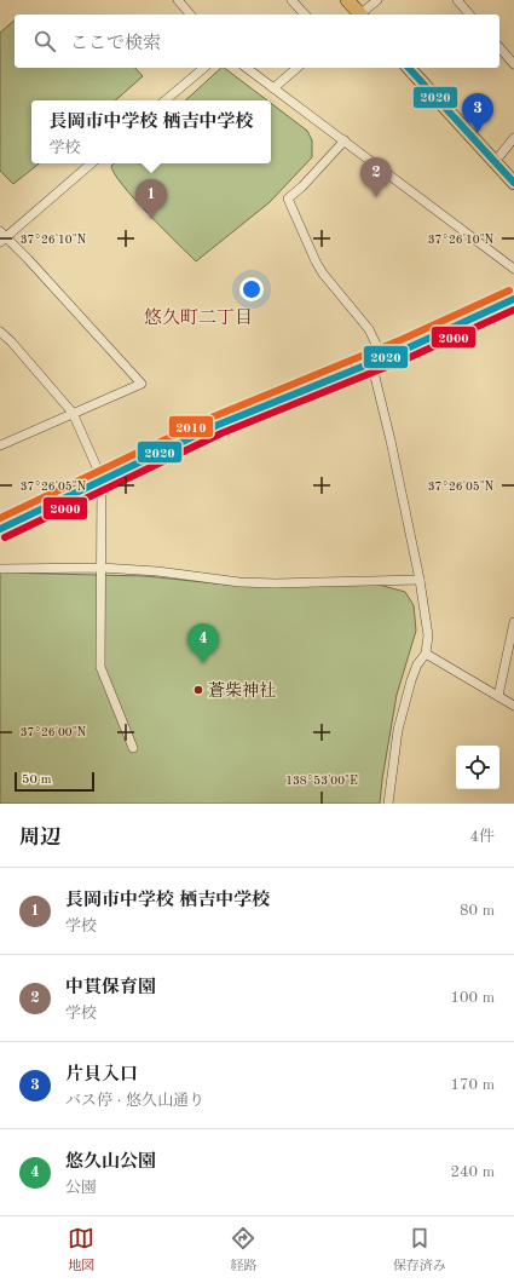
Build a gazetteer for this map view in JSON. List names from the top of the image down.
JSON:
{
  "districts": ["悠久町二丁目"],
  "places": ["蒼柴神社"],
  "lines": ["transit line 2020", "transit line 2010", "transit line 2000"],
  "scale_bar": "50 m",
  "page": {
    "search": "ここで検索",
    "pins": [
      "3",
      "2",
      "1",
      "4"
    ],
    "popup": ["長岡市中学校 栖吉中学校", "学校"],
    "scale": "50 m",
    "heading": ["周辺", "4件"],
    "list": [
      {
        "mark": "1",
        "name": "長岡市中学校 栖吉中学校",
        "note": "学校",
        "value": "80 m"
      },
      {
        "mark": "2",
        "name": "中貫保育園",
        "note": "学校",
        "value": "100 m"
      },
      {
        "mark": "3",
        "name": "片貝入口",
        "note": "バス停 · 悠久山通り",
        "value": "170 m"
      },
      {
        "mark": "4",
        "name": "悠久山公園",
        "note": "公園",
        "value": "240 m"
      }
    ],
    "nav": ["地図", "経路", "保存済み"]
  },
  "coordinates": [
    "37°26'10\"N",
    "37°26'05\"N",
    "37°26'00\"N",
    "138°53'00\"E"
  ]
}
